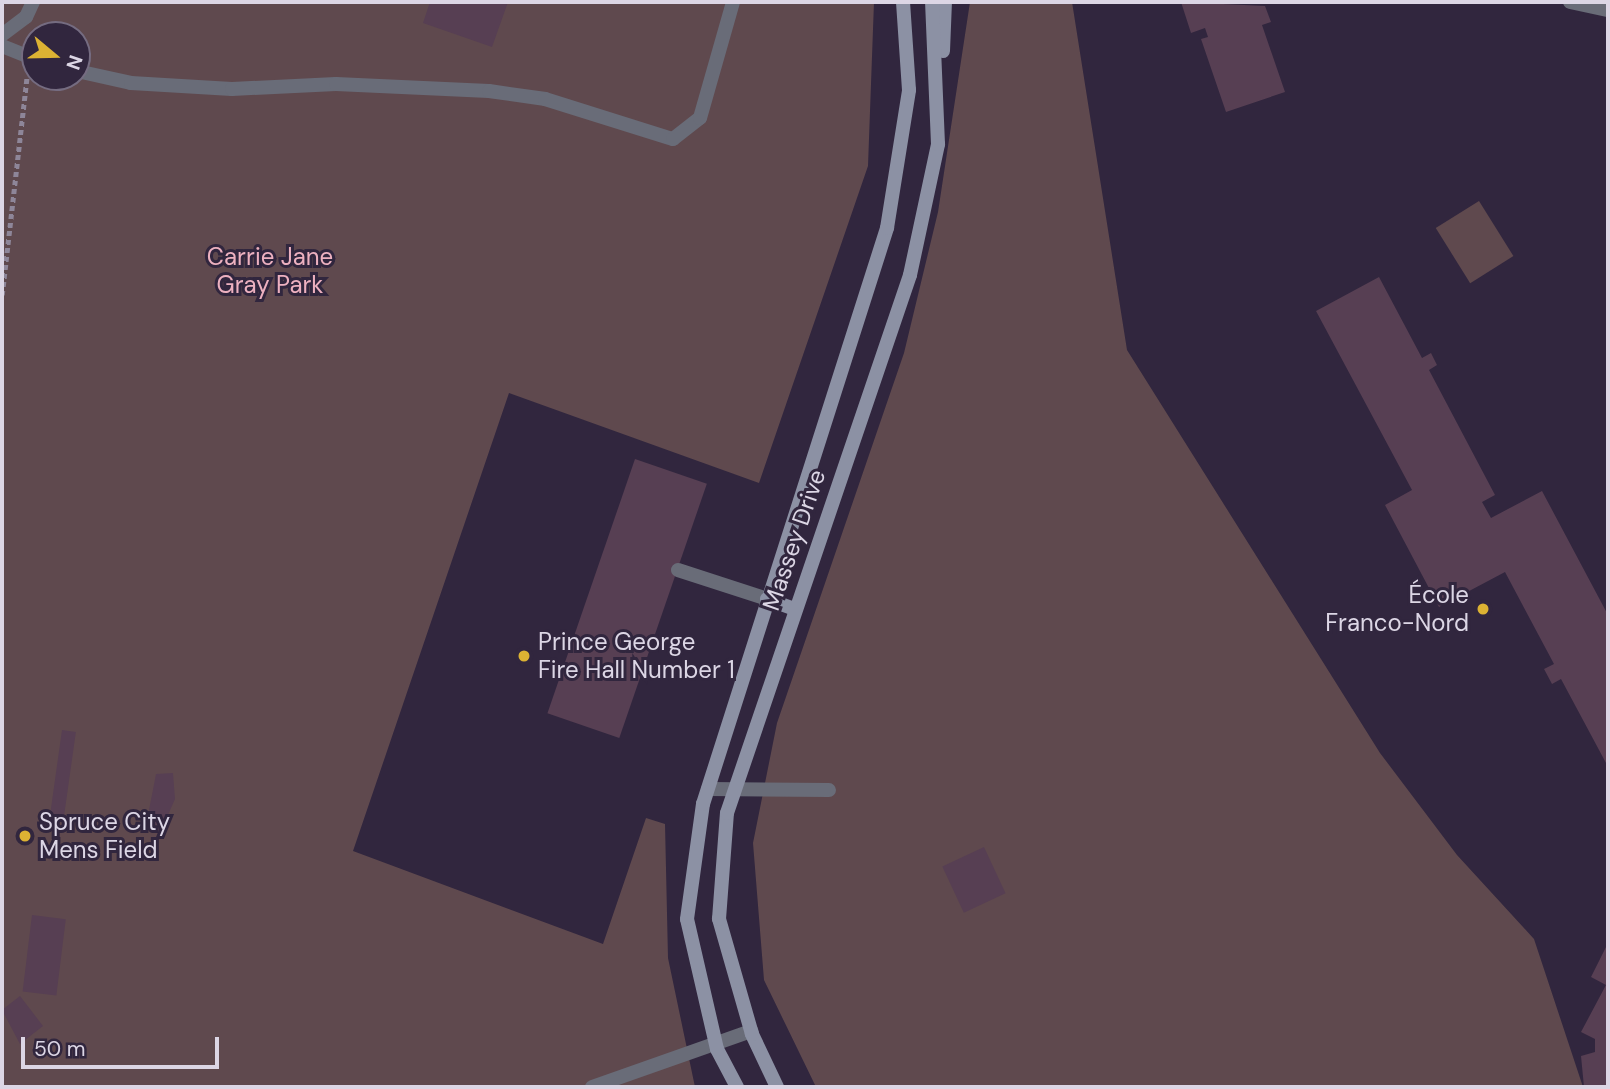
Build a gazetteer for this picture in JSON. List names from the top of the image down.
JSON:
{
  "streets": {
    "street": ["Massey Drive"]
  },
  "parks": ["Carrie Jane Gray Park"],
  "places": ["École Franco-Nord", "Prince George Fire Hall Number 1", "Spruce City Mens Field"],
  "scale_bar": "50 m",
  "north": "right"
}
